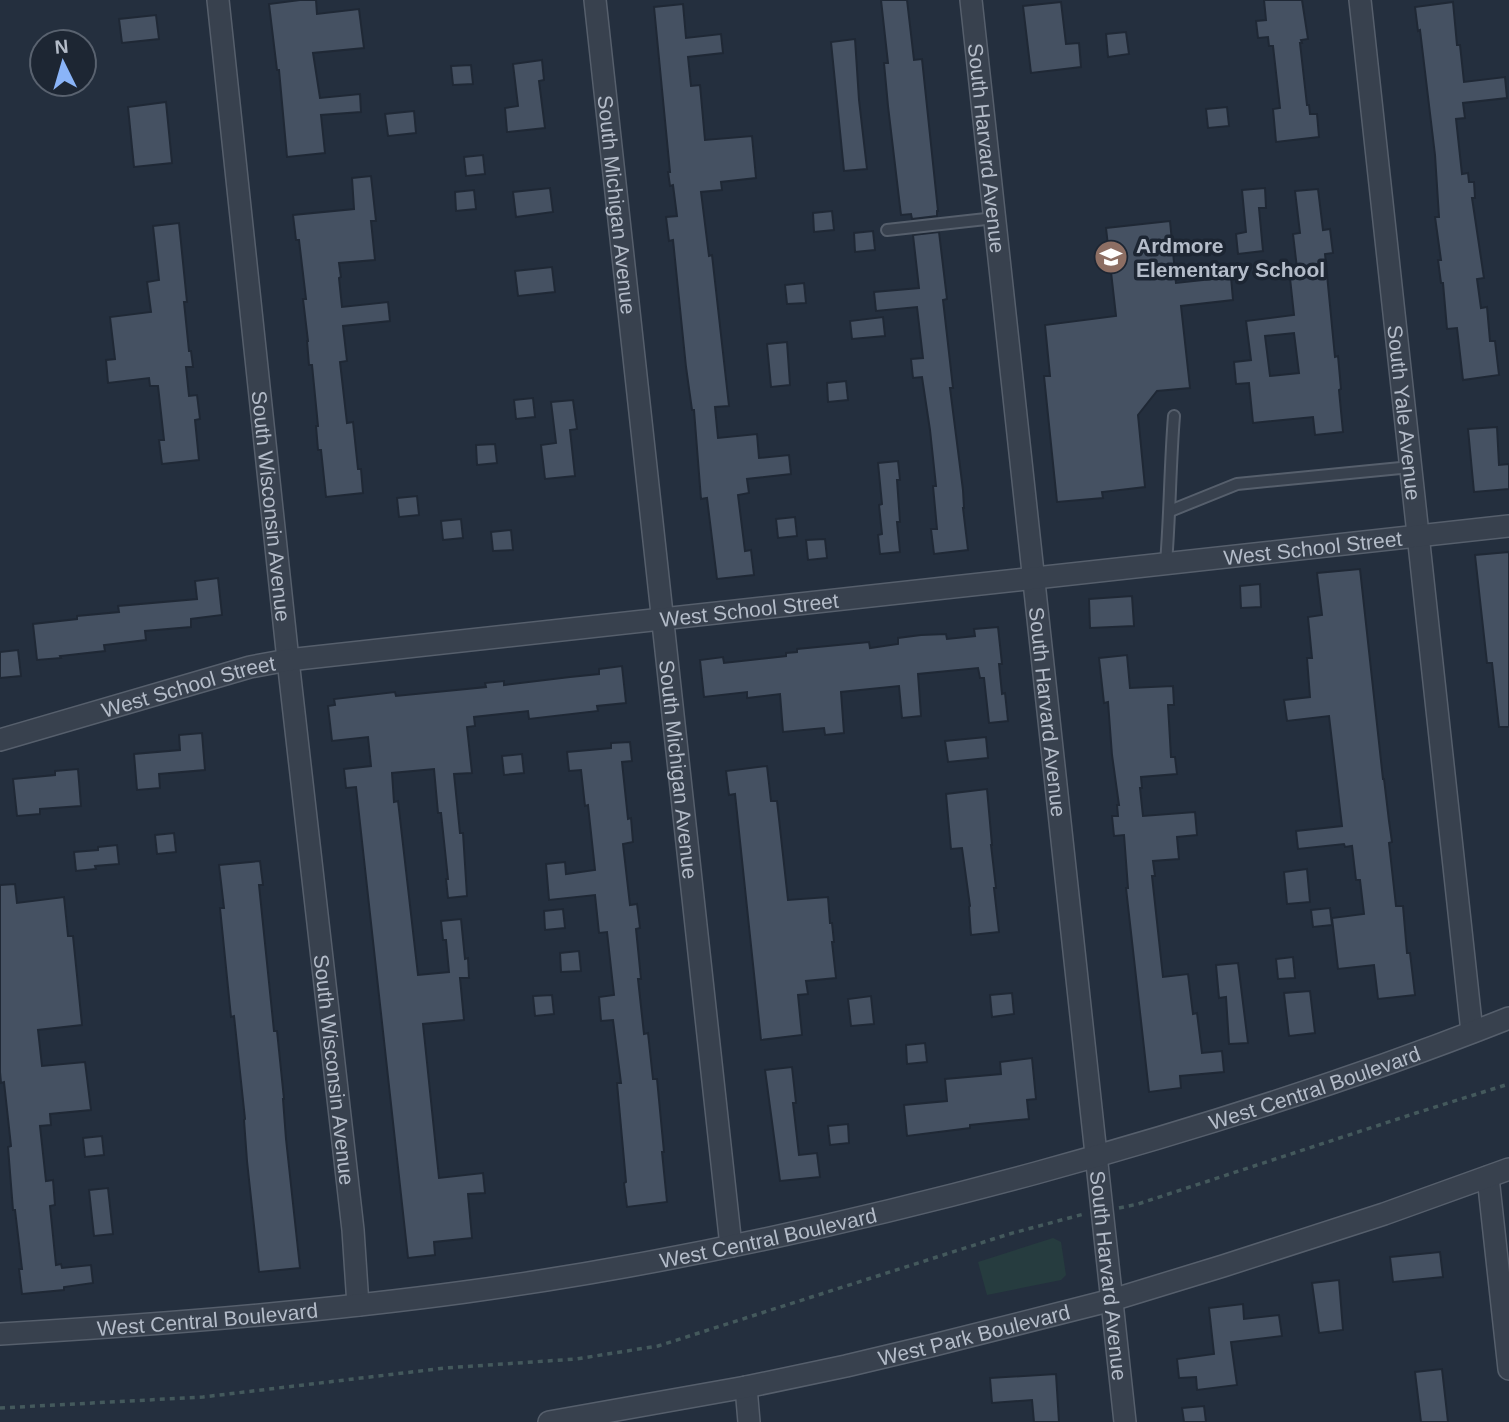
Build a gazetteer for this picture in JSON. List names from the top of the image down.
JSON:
{
  "streets": {
    "street": [
      "South Harvard Avenue",
      "South Michigan Avenue",
      "South Yale Avenue",
      "South Wisconsin Avenue",
      "West School Street",
      "West Central Boulevard",
      "West Park Boulevard"
    ]
  },
  "crossings": [
    ["South Harvard Avenue", "West School Street"],
    ["South Harvard Avenue", "West Central Boulevard"],
    ["South Harvard Avenue", "West Park Boulevard"],
    ["South Michigan Avenue", "West School Street"],
    ["South Michigan Avenue", "West Central Boulevard"],
    ["South Yale Avenue", "West School Street"],
    ["South Yale Avenue", "West Central Boulevard"],
    ["South Wisconsin Avenue", "West School Street"],
    ["South Wisconsin Avenue", "West Central Boulevard"]
  ],
  "places": {
    "school or university": ["Ardmore Elementary School"]
  },
  "north": "top"
}
